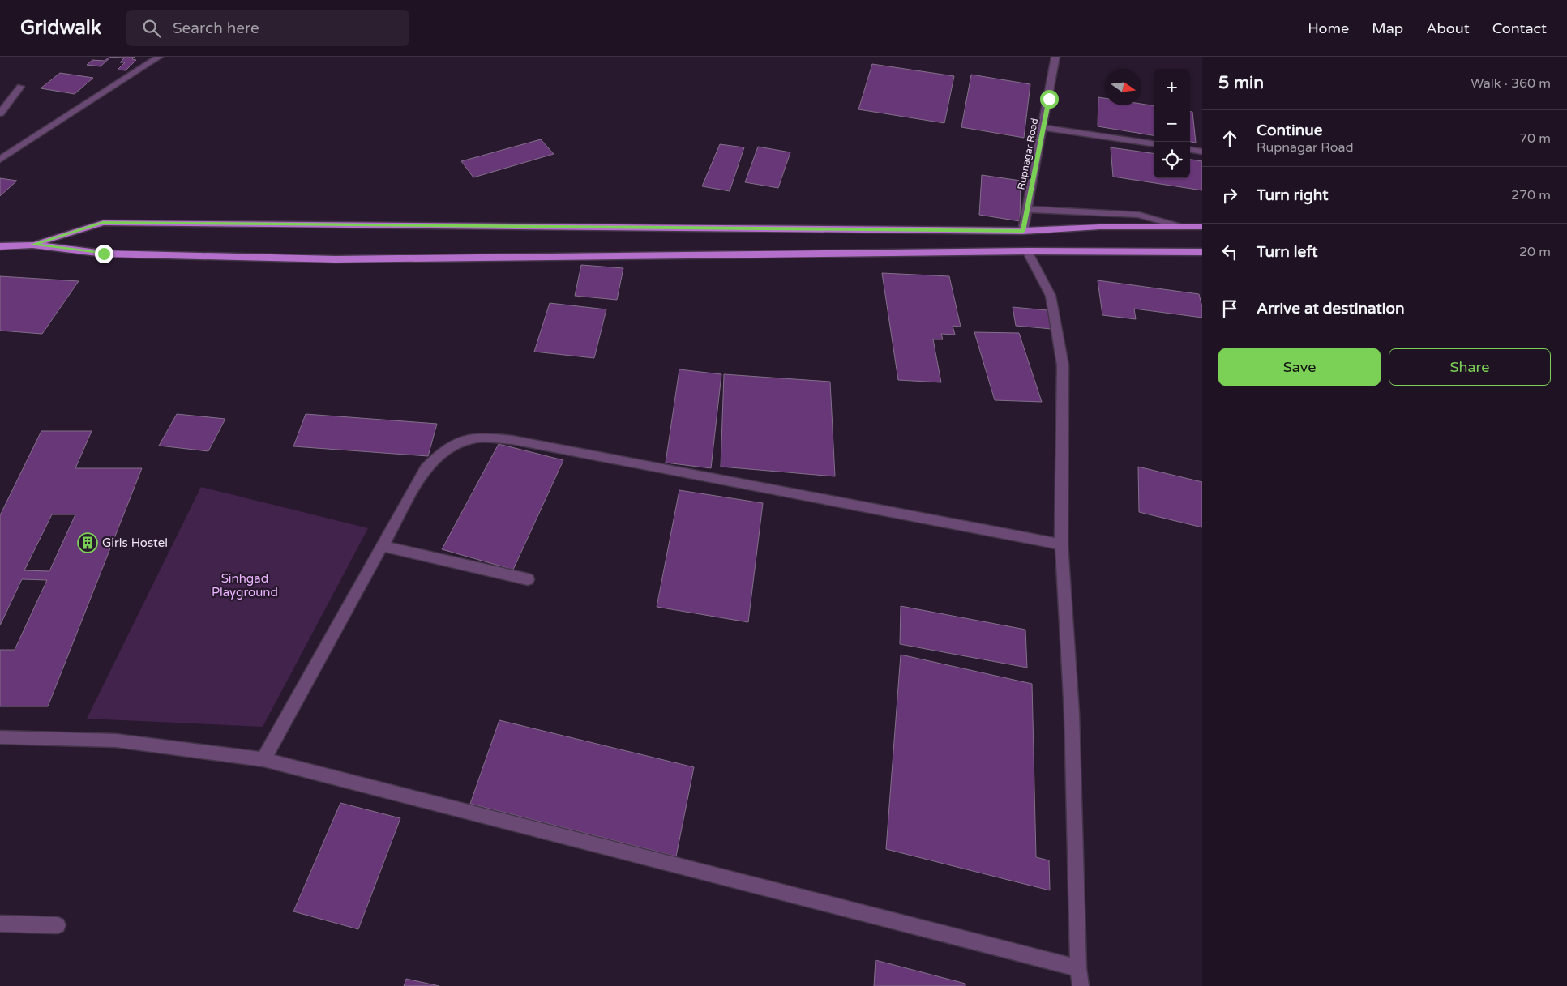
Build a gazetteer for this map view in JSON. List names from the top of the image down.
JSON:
{
  "streets": {
    "street": ["Rupnagar Road"]
  },
  "parks": ["Sinhgad Playground"],
  "places": {
    "building": ["Girls Hostel"]
  },
  "north": "right",
  "page": {
    "header": "Gridwalk",
    "search": "Search here",
    "nav": [
      "Home",
      "Map",
      "About",
      "Contact"
    ],
    "heading": ["5 min", "Walk · 360 m"],
    "map_buttons": ["+", "−"],
    "list": [
      ["Continue", "Rupnagar Road", "70 m"],
      ["Turn right", "270 m"],
      ["Turn left", "20 m"],
      "Arrive at destination"
    ],
    "buttons": ["Save", "Share"]
  }
}
